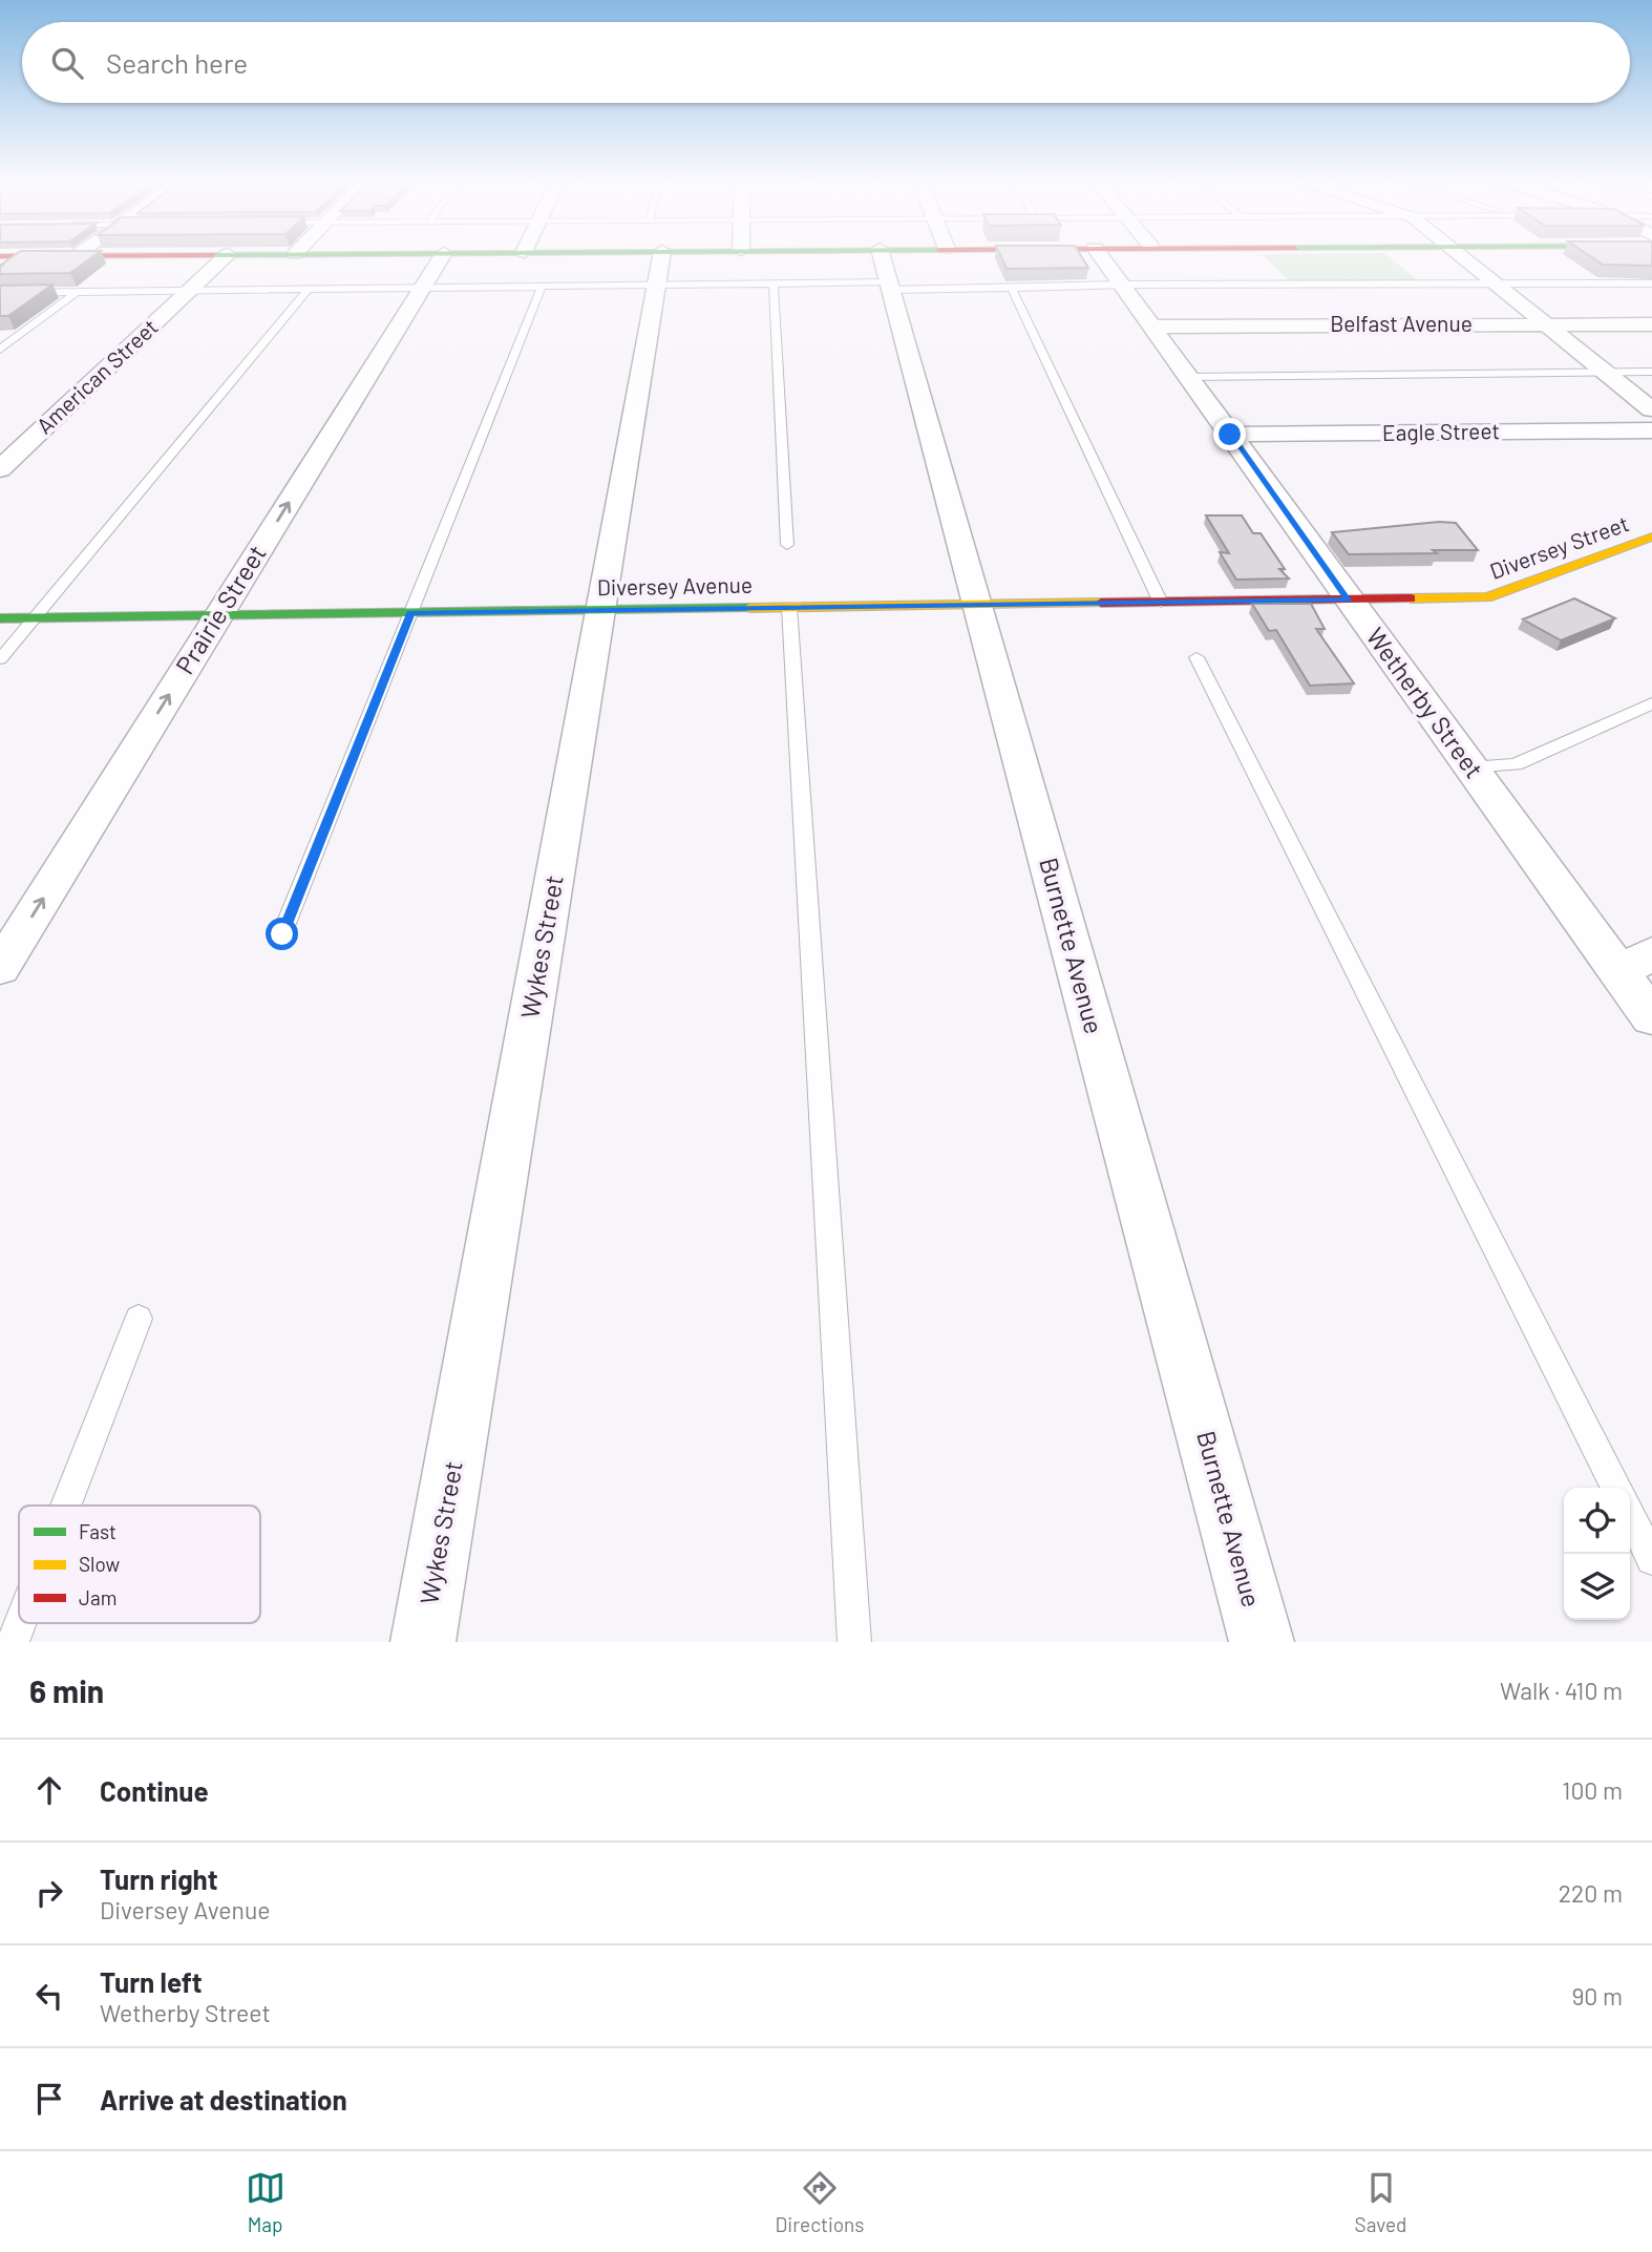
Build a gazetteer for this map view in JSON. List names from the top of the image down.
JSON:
{
  "streets": {
    "street": [
      "Belfast Avenue",
      "American Street",
      "Eagle Street",
      "Diversey Street",
      "Diversey Avenue",
      "Prairie Street",
      "Wetherby Street",
      "Burnette Avenue",
      "Wykes Street"
    ]
  },
  "crossings": [
    ["Belfast Avenue", "Wetherby Street"],
    ["Eagle Street", "Wetherby Street"],
    ["Diversey Street", "Diversey Avenue"],
    ["Diversey Street", "Wetherby Street"],
    ["Diversey Avenue", "Prairie Street"],
    ["Diversey Avenue", "Wetherby Street"],
    ["Diversey Avenue", "Burnette Avenue"],
    ["Diversey Avenue", "Wykes Street"]
  ],
  "one_way": ["Prairie Street"],
  "legend": ["Fast", "Slow", "Jam"],
  "page": {
    "search": "Search here",
    "heading": ["6 min", "Walk · 410 m"],
    "list": [
      ["Continue", "100 m"],
      ["Turn right", "Diversey Avenue", "220 m"],
      ["Turn left", "Wetherby Street", "90 m"],
      "Arrive at destination"
    ],
    "nav": ["Map", "Directions", "Saved"]
  }
}
